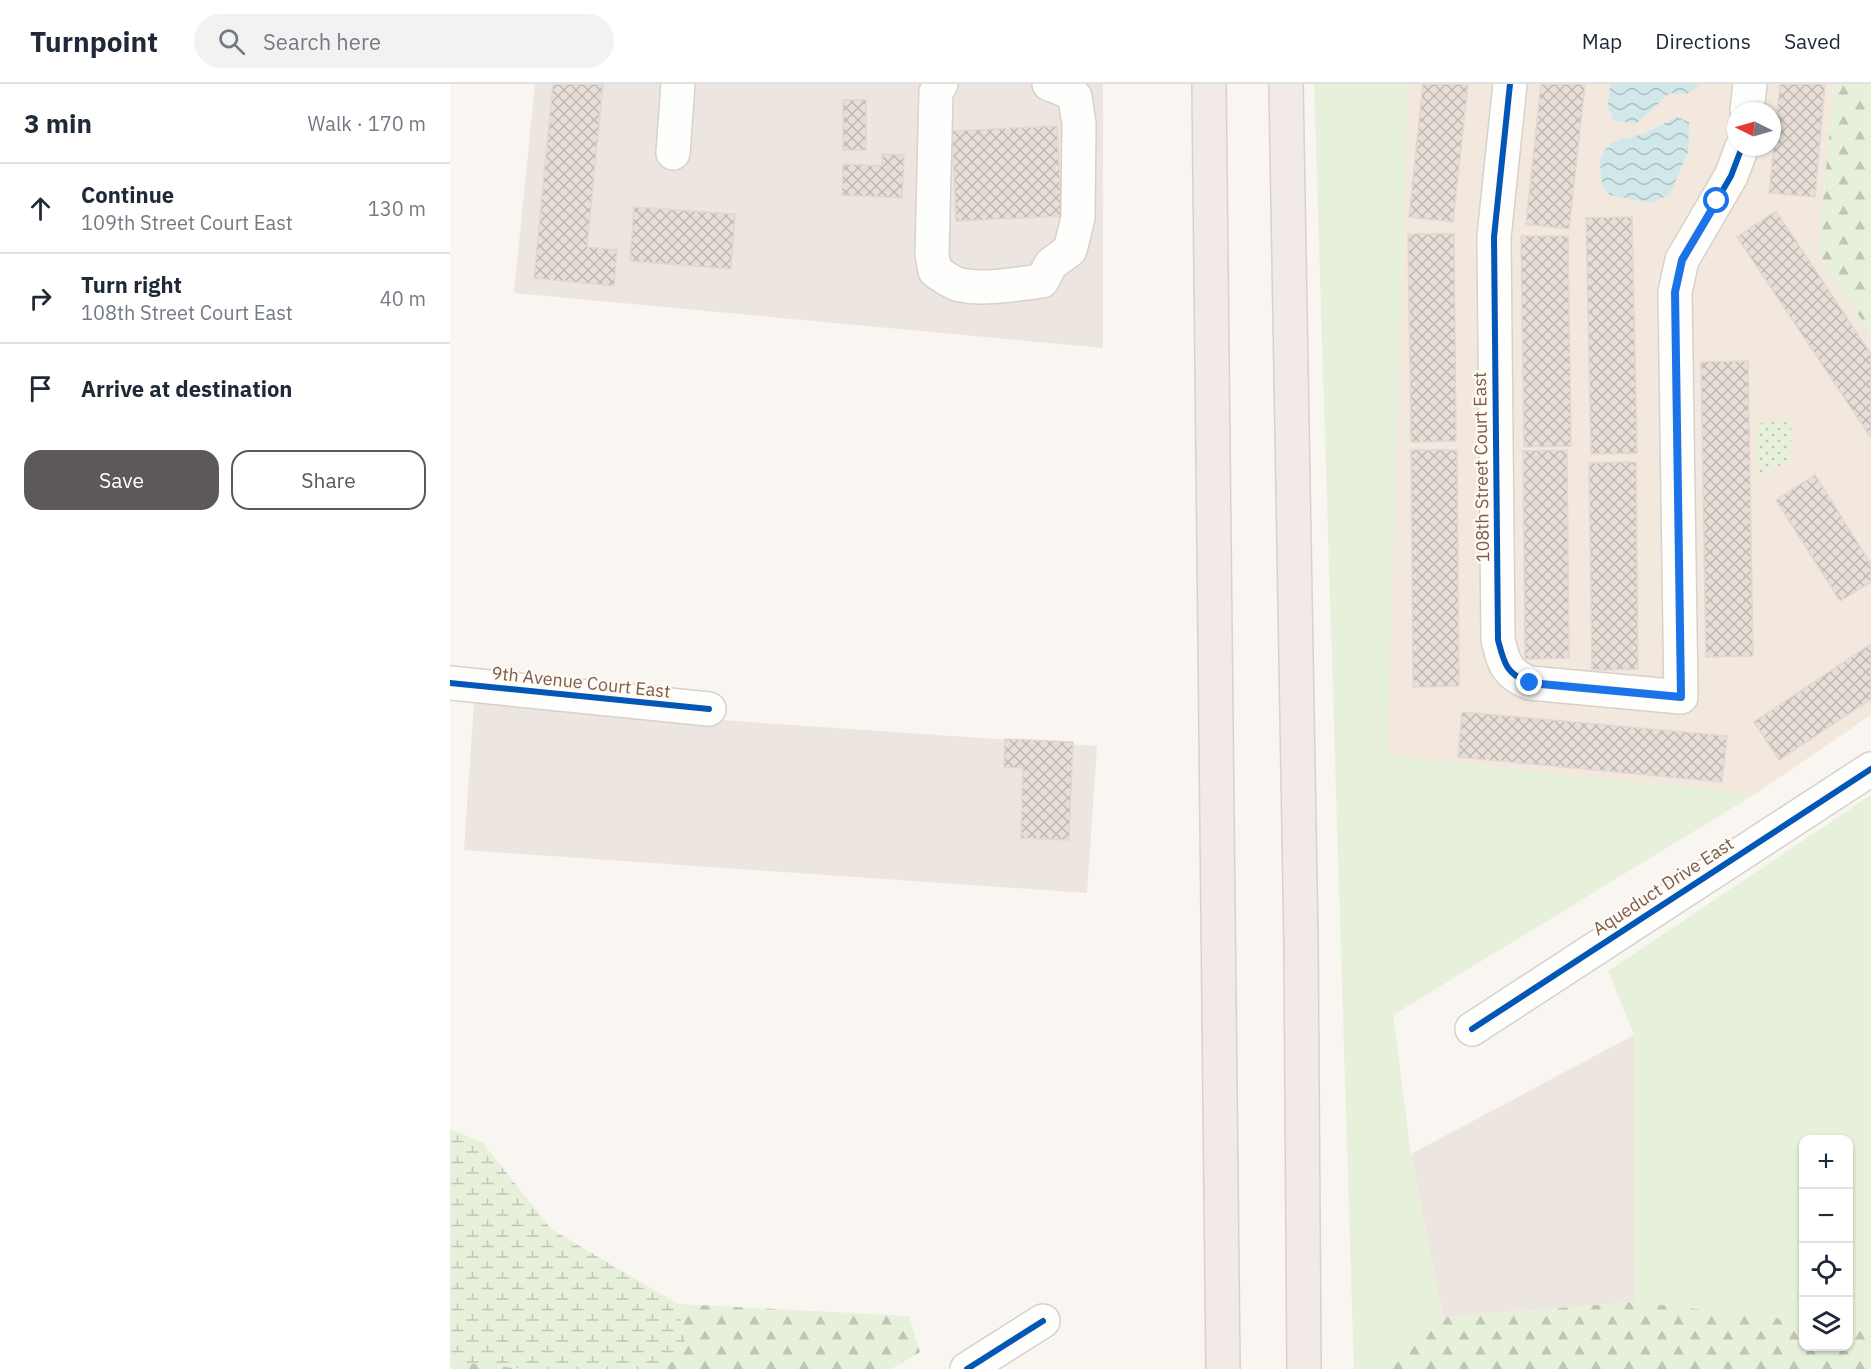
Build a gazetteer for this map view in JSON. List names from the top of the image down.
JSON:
{
  "streets": {
    "street": ["108th Street Court East", "9th Avenue Court East", "Aqueduct Drive East"]
  },
  "north": "left",
  "page": {
    "header": "Turnpoint",
    "search": "Search here",
    "nav": ["Map", "Directions", "Saved"],
    "heading": ["3 min", "Walk · 170 m"],
    "list": [
      ["Continue", "109th Street Court East", "130 m"],
      ["Turn right", "108th Street Court East", "40 m"],
      "Arrive at destination"
    ],
    "buttons": ["Save", "Share"],
    "map_buttons": ["+", "−"]
  }
}
